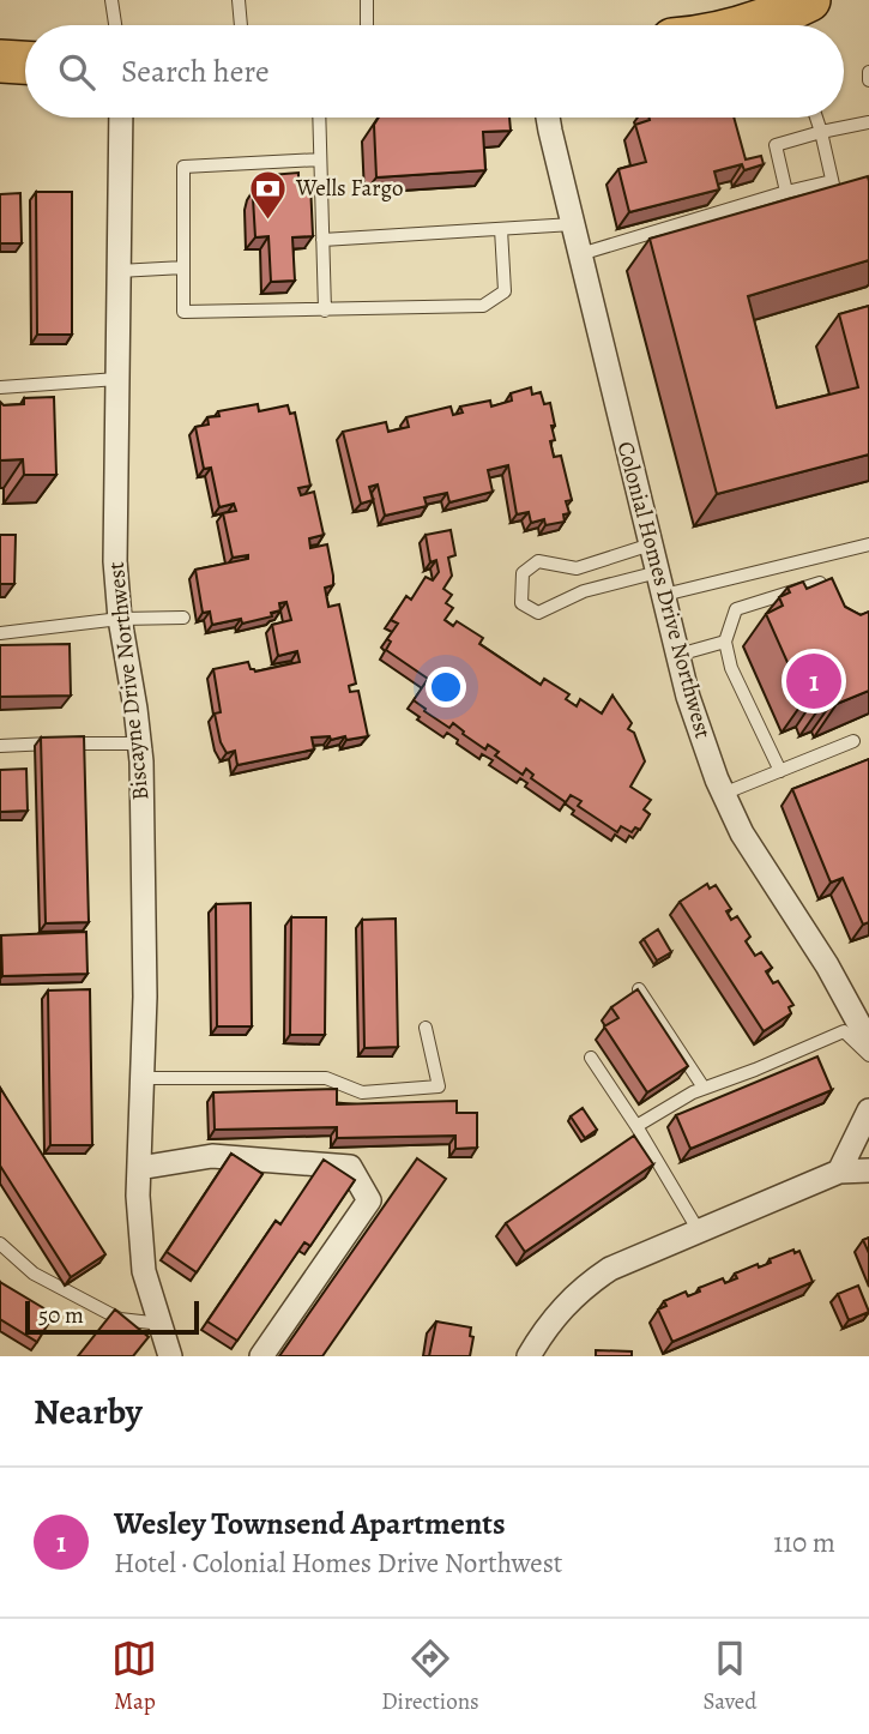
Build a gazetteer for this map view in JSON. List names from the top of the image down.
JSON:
{
  "streets": {
    "street": ["Colonial Homes Drive Northwest", "Biscayne Drive Northwest"]
  },
  "places": {
    "bank": ["Wells Fargo"]
  },
  "scale_bar": "50 m",
  "page": {
    "search": "Search here",
    "pins": "1",
    "scale": "50 m",
    "heading": "Nearby",
    "list": [
      {
        "mark": "1",
        "name": "Wesley Townsend Apartments",
        "note": "Hotel · Colonial Homes Drive Northwest",
        "value": "110 m"
      }
    ],
    "nav": ["Map", "Directions", "Saved"]
  }
}
